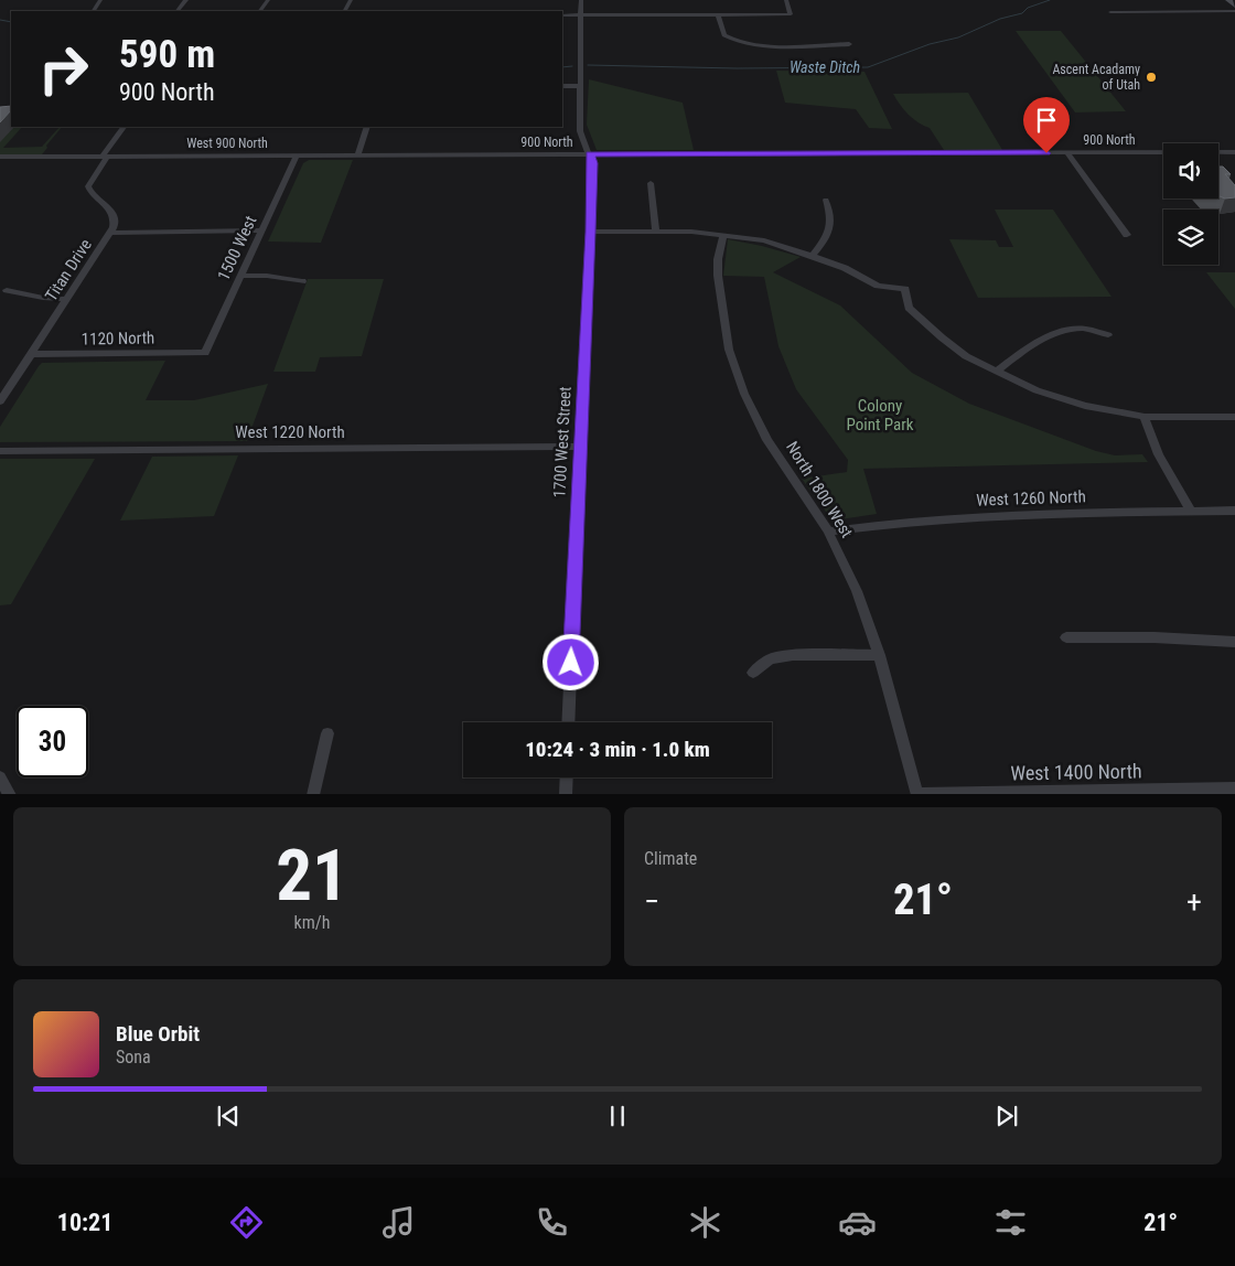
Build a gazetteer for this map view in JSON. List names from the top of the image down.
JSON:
{
  "streets": {
    "street": [
      "900 North",
      "West 900 North",
      "1500 West",
      "Titan Drive",
      "1120 North",
      "West 1220 North",
      "1700 West Street",
      "North 1800 West",
      "West 1260 North",
      "West 1400 North"
    ]
  },
  "crossings": [
    ["900 North", "West 900 North"],
    ["900 North", "1700 West Street"],
    ["West 900 North", "1500 West"],
    ["West 900 North", "Titan Drive"],
    ["1500 West", "1120 North"],
    ["Titan Drive", "1120 North"],
    ["West 1220 North", "1700 West Street"],
    ["North 1800 West", "West 1260 North"],
    ["North 1800 West", "West 1400 North"]
  ],
  "water": ["Waste Ditch"],
  "parks": ["Colony Point Park"],
  "places": ["Ascent Acadamy of Utah"],
  "page": {
    "turn": ["590 m", "900 North"],
    "limit": "30",
    "trip": "10:24 · 3 min · 1.0 km",
    "tile": [
      ["21", "km/h"],
      "Climate"
    ],
    "heat": ["−", "21°", "+"],
    "song": ["Blue Orbit", "Sona"],
    "tabs": ["10:21", "21°"]
  }
}
